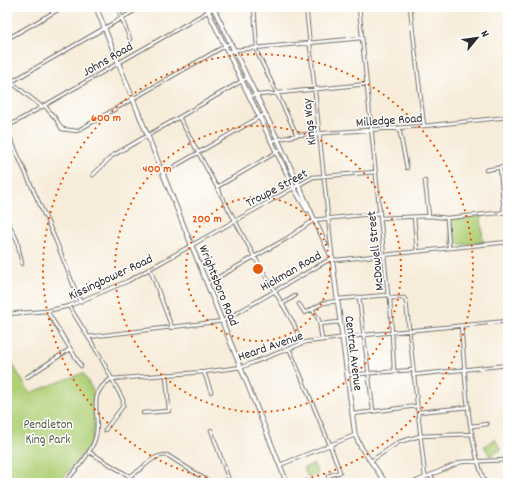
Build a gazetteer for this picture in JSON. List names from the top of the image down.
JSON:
{
  "streets": {
    "main road": ["Wrightsboro Road", "Central Avenue"],
    "street": [
      "Johns Road",
      "Milledge Road",
      "Kings Way",
      "Troupe Street",
      "McDowell Street",
      "Hickman Road",
      "Kissingbower Road",
      "Heard Avenue"
    ]
  },
  "crossings": [
    ["Johns Road", "Wrightsboro Road"],
    ["Johns Road", "Central Avenue"],
    ["Milledge Road", "Kings Way"],
    ["Milledge Road", "McDowell Street"],
    ["Milledge Road", "Central Avenue"],
    ["Kings Way", "Troupe Street"],
    ["Kings Way", "Hickman Road"],
    ["Kings Way", "Central Avenue"],
    ["Troupe Street", "McDowell Street"],
    ["Troupe Street", "Kissingbower Road"],
    ["Troupe Street", "Wrightsboro Road"],
    ["Troupe Street", "Central Avenue"],
    ["McDowell Street", "Hickman Road"],
    ["McDowell Street", "Heard Avenue"],
    ["Hickman Road", "Wrightsboro Road"],
    ["Hickman Road", "Central Avenue"],
    ["Kissingbower Road", "Wrightsboro Road"],
    ["Wrightsboro Road", "Heard Avenue"],
    ["Heard Avenue", "Central Avenue"]
  ],
  "parks": ["Pendleton King Park"],
  "north": "top right",
  "rings": ["600 m", "400 m", "200 m"]
}
